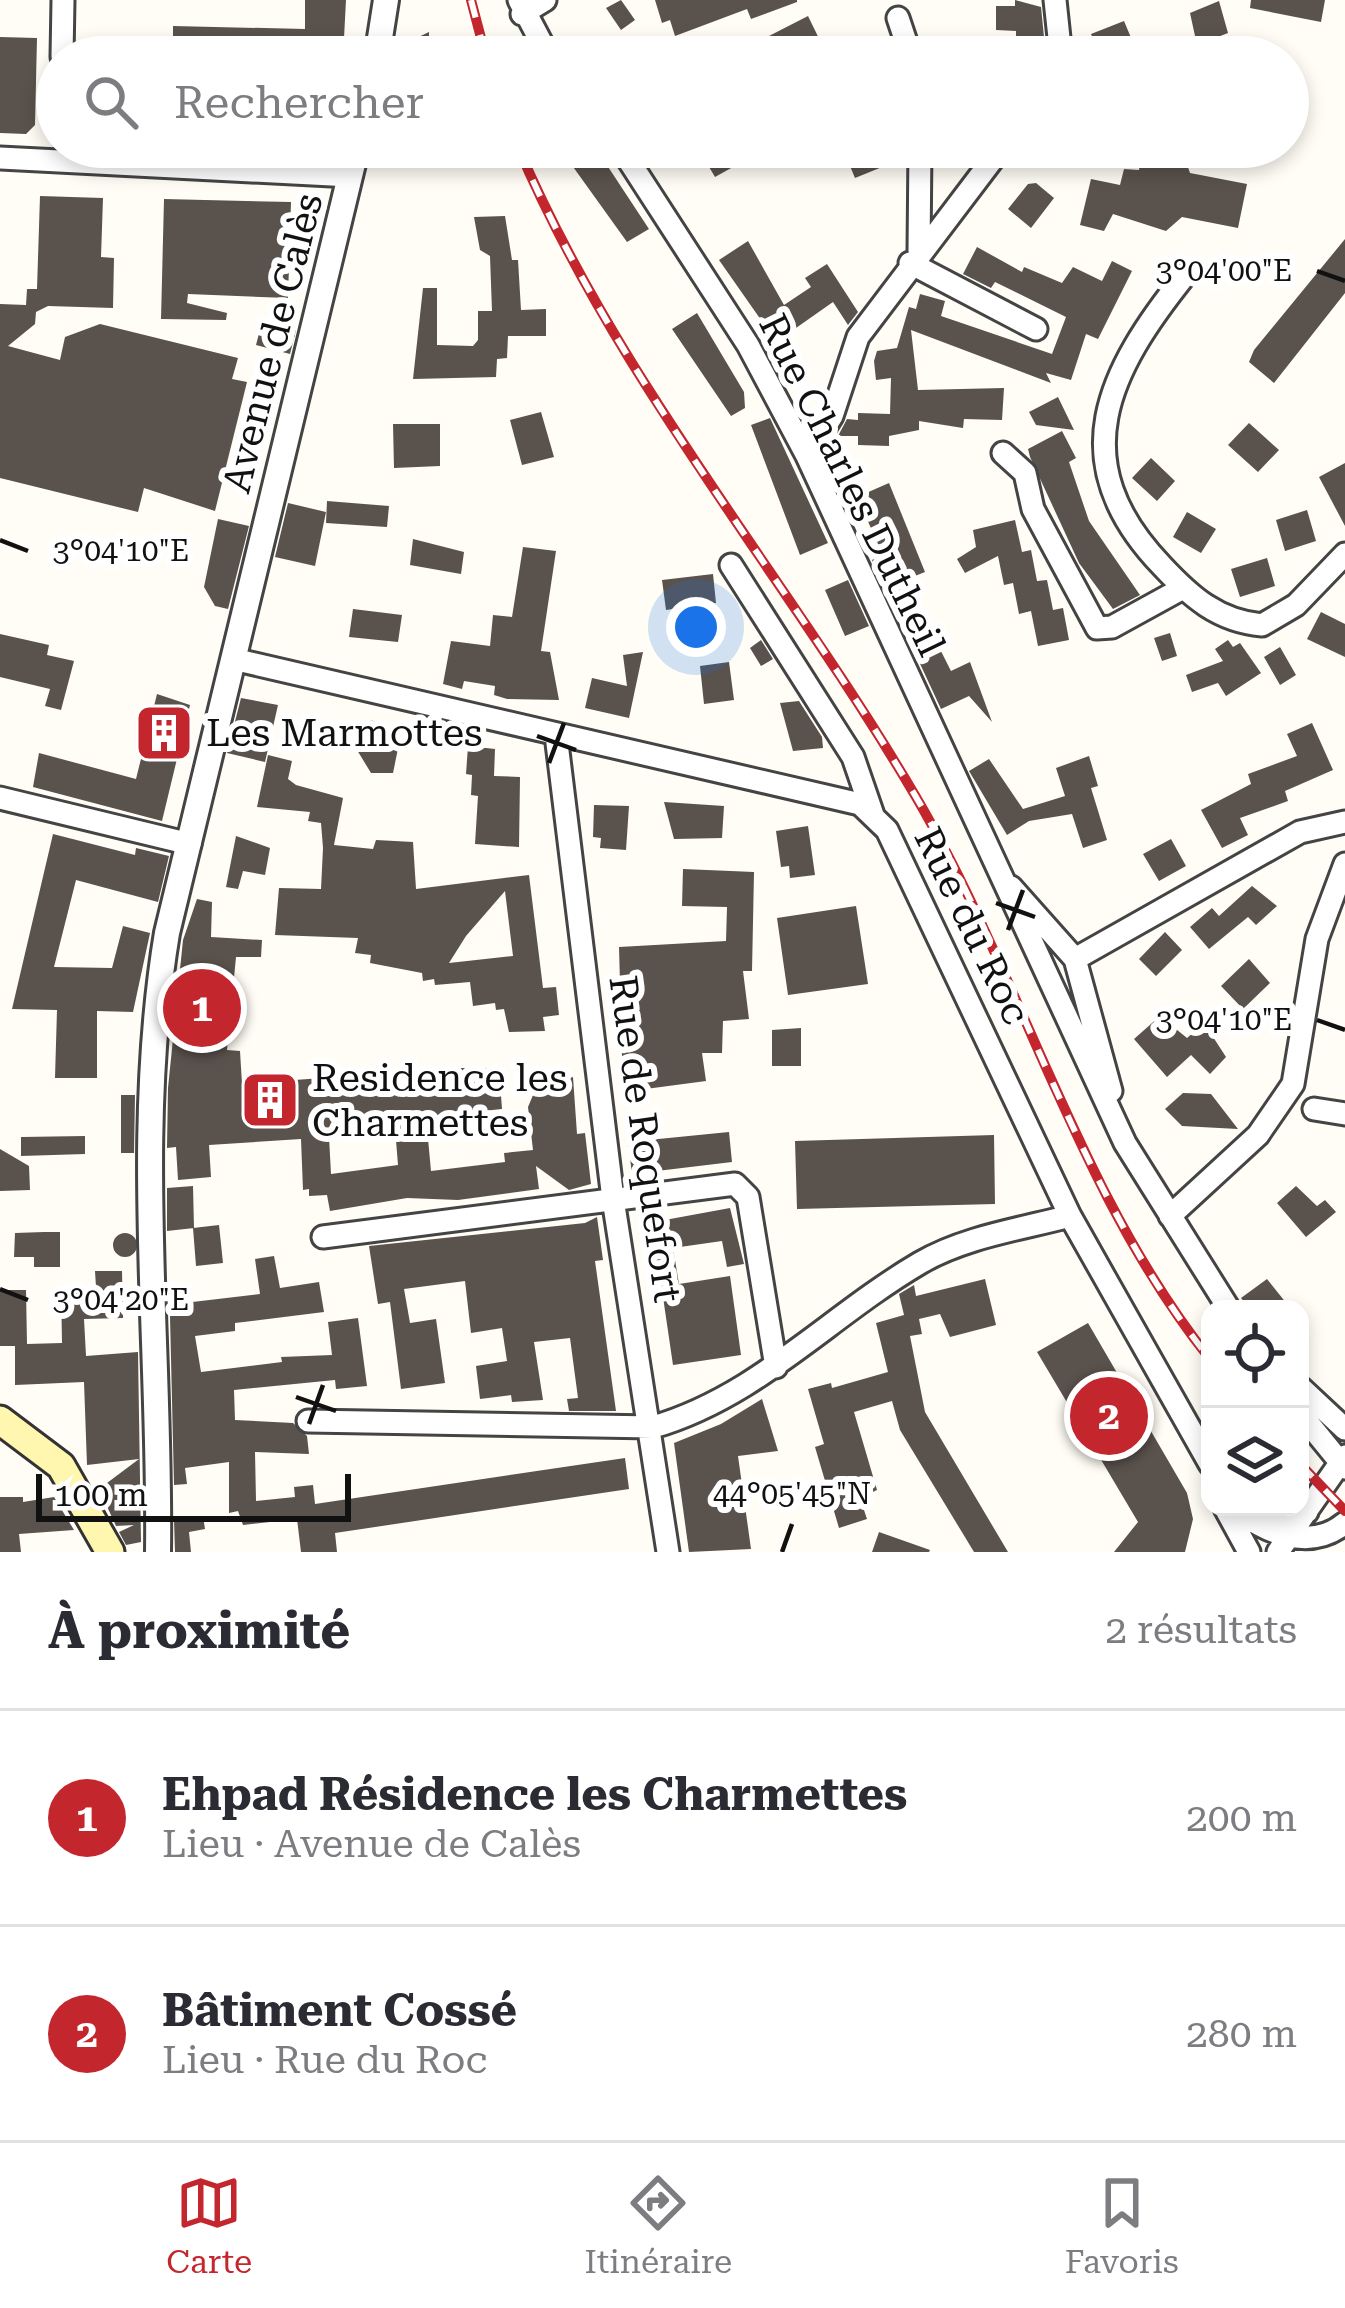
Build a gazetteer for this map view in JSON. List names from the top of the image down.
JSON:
{
  "streets": {
    "street": [
      "Avenue de Calès",
      "Rue Charles Dutheil",
      "Rue du Roc",
      "Rue de Roquefort"
    ]
  },
  "crossings": [
    ["Avenue de Calès", "Rue du Roc"],
    ["Rue du Roc", "Rue de Roquefort"]
  ],
  "places": {
    "building": ["Les Marmottes", "Residence les Charmettes"]
  },
  "scale_bar": "100 m",
  "page": {
    "search": "Rechercher",
    "pins": ["1", "2"],
    "scale": "100 m",
    "heading": ["À proximité", "2 résultats"],
    "list": [
      {
        "mark": "1",
        "name": "Ehpad Résidence les Charmettes",
        "note": "Lieu · Avenue de Calès",
        "value": "200 m"
      },
      {
        "mark": "2",
        "name": "Bâtiment Cossé",
        "note": "Lieu · Rue du Roc",
        "value": "280 m"
      }
    ],
    "nav": ["Carte", "Itinéraire", "Favoris"]
  },
  "coordinates": [
    "3°04'00\"E",
    "3°04'10\"E",
    "3°04'20\"E",
    "44°05'45\"N"
  ]
}
